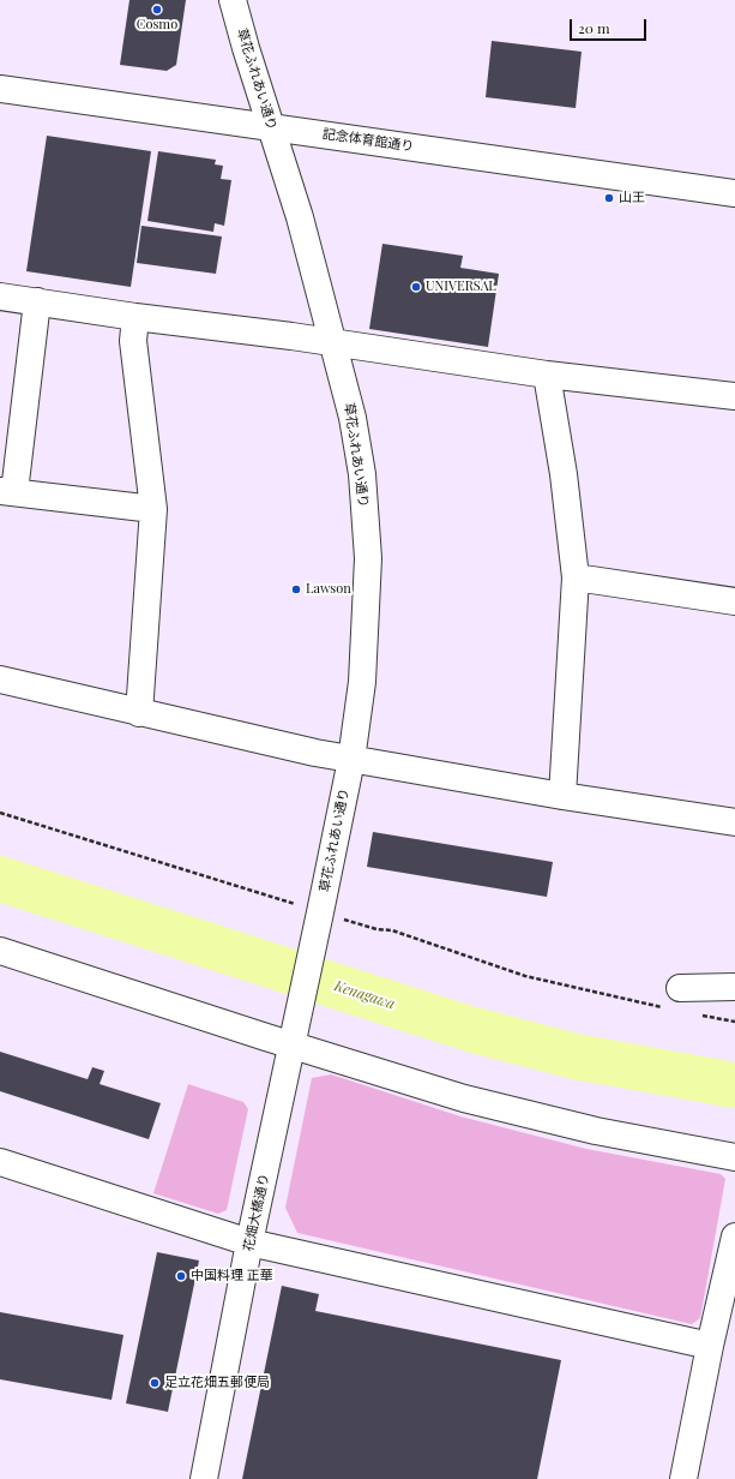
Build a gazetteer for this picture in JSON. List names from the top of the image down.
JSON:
{
  "streets": {
    "street": ["草花ふれあい通り", "記念体育館通り", "花畑大橋通り"]
  },
  "crossings": [
    ["草花ふれあい通り", "記念体育館通り"],
    ["草花ふれあい通り", "花畑大橋通り"]
  ],
  "water": ["Kenagawa"],
  "places": [
    "Cosmo",
    "山王",
    "UNIVERSAL",
    "Lawson",
    "中国料理 正華",
    "足立花畑五郵便局"
  ],
  "scale_bar": "20 m"
}
